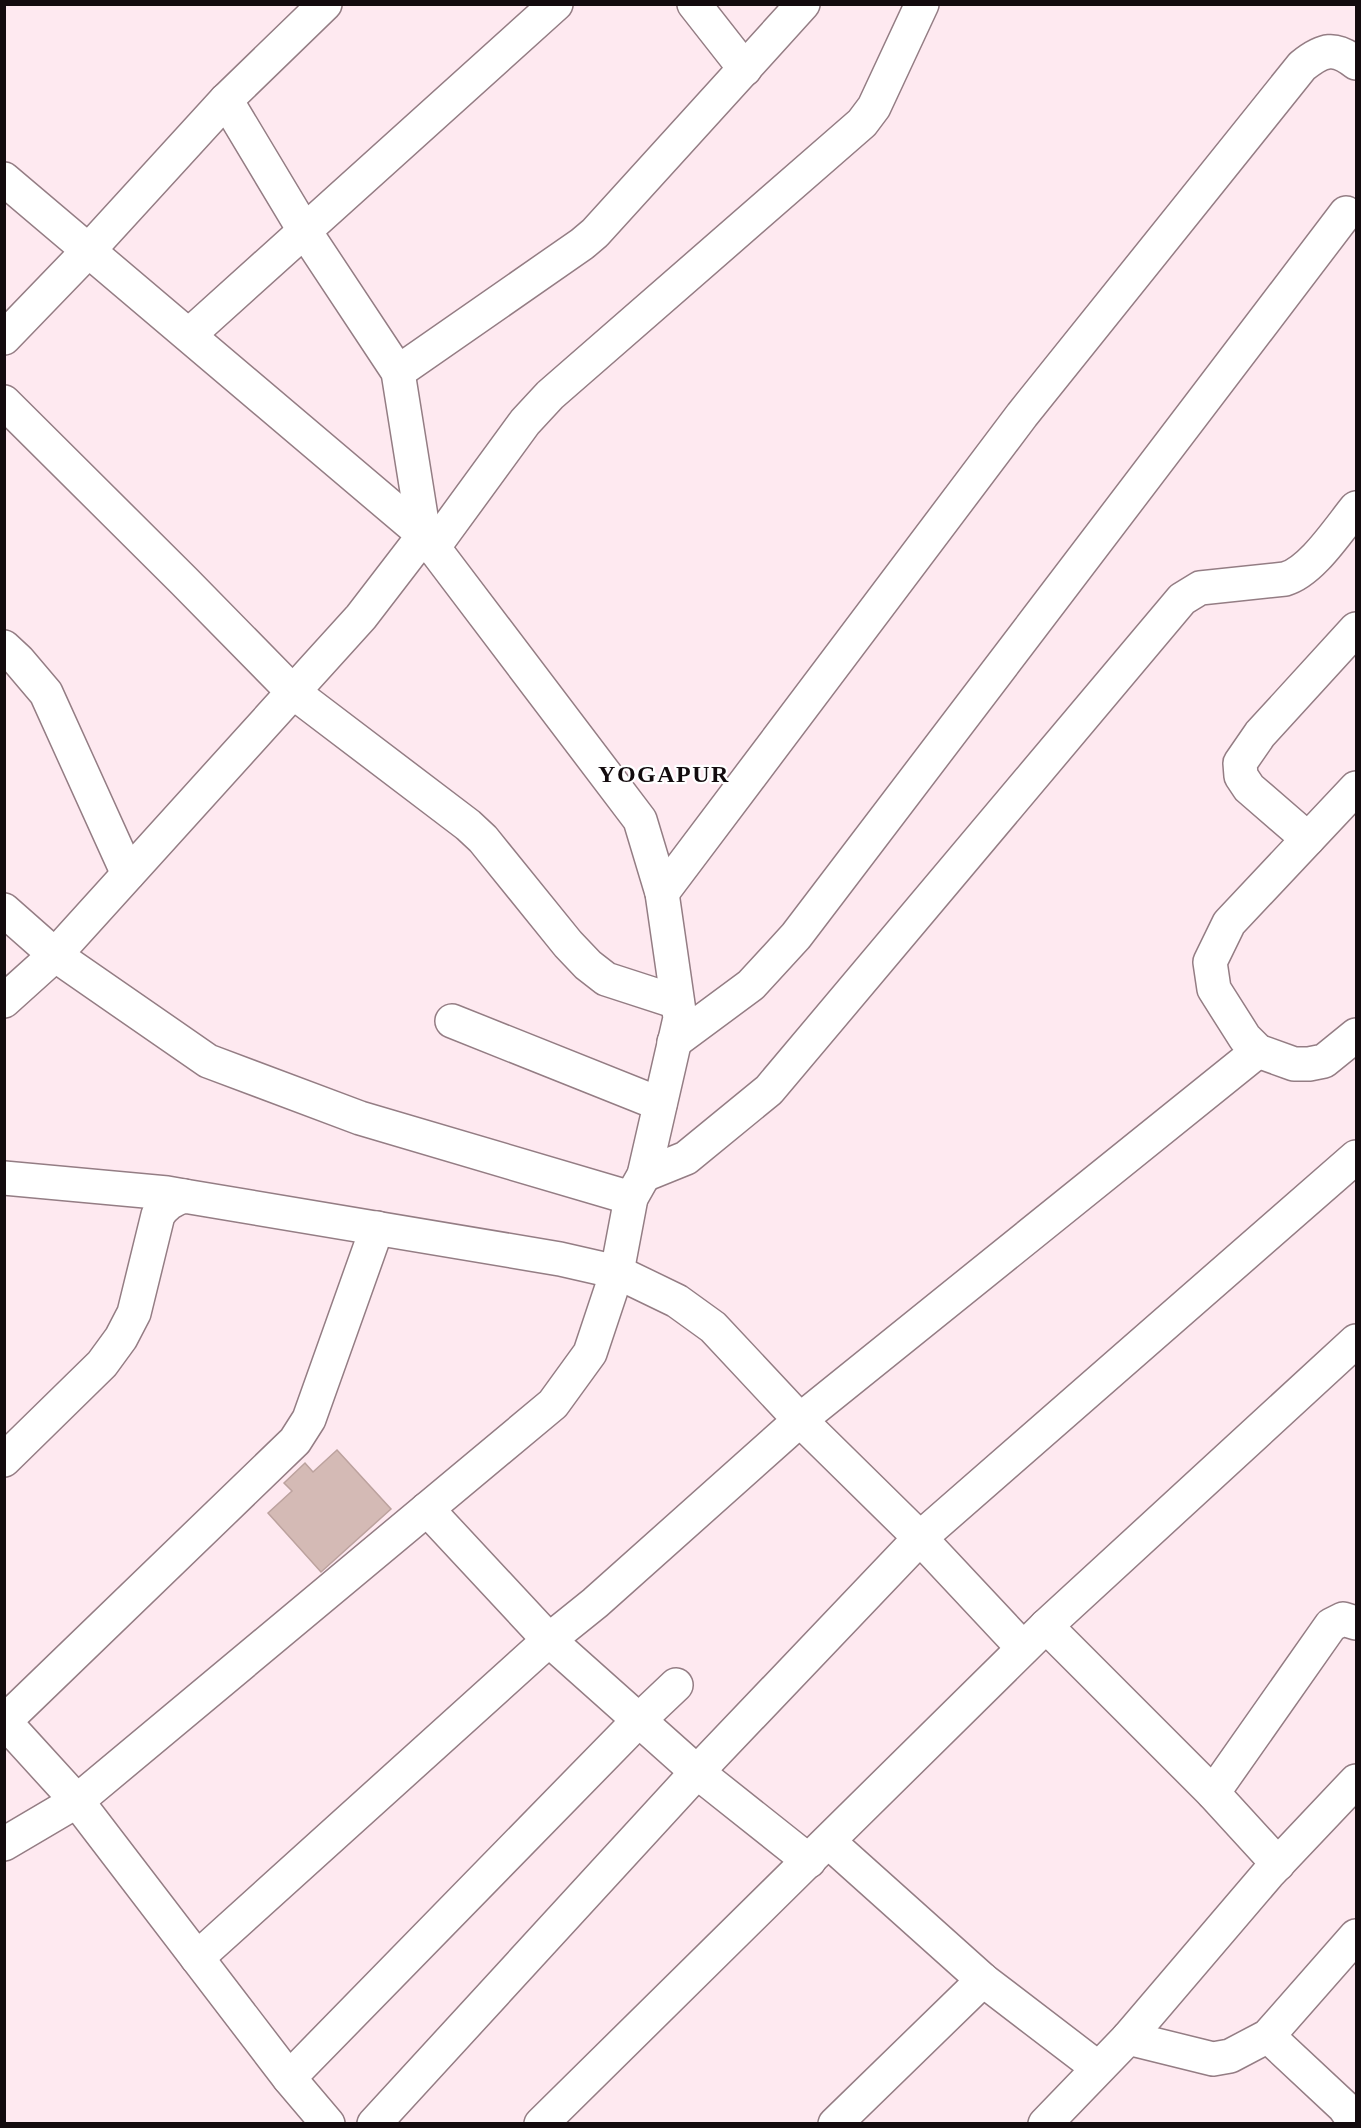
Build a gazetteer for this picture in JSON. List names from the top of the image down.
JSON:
{
  "districts": ["YOGAPUR"]
}
